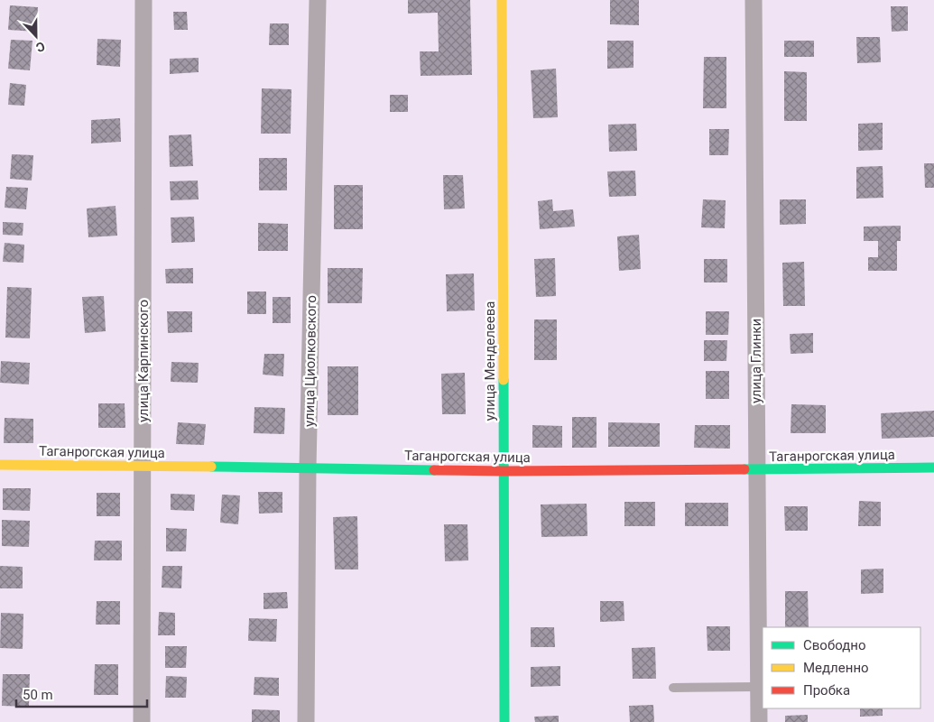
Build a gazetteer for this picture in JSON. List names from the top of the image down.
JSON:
{
  "streets": {
    "street": [
      "улица Карпинского",
      "улица Циолковского",
      "улица Менделеева",
      "улица Глинки",
      "Таганрогская улица"
    ]
  },
  "crossings": [
    ["улица Карпинского", "Таганрогская улица"],
    ["улица Циолковского", "Таганрогская улица"],
    ["улица Менделеева", "Таганрогская улица"],
    ["улица Глинки", "Таганрогская улица"]
  ],
  "legend": ["Свободно", "Медленно", "Пробка"],
  "scale_bar": "50 m",
  "north": "bottom"
}
